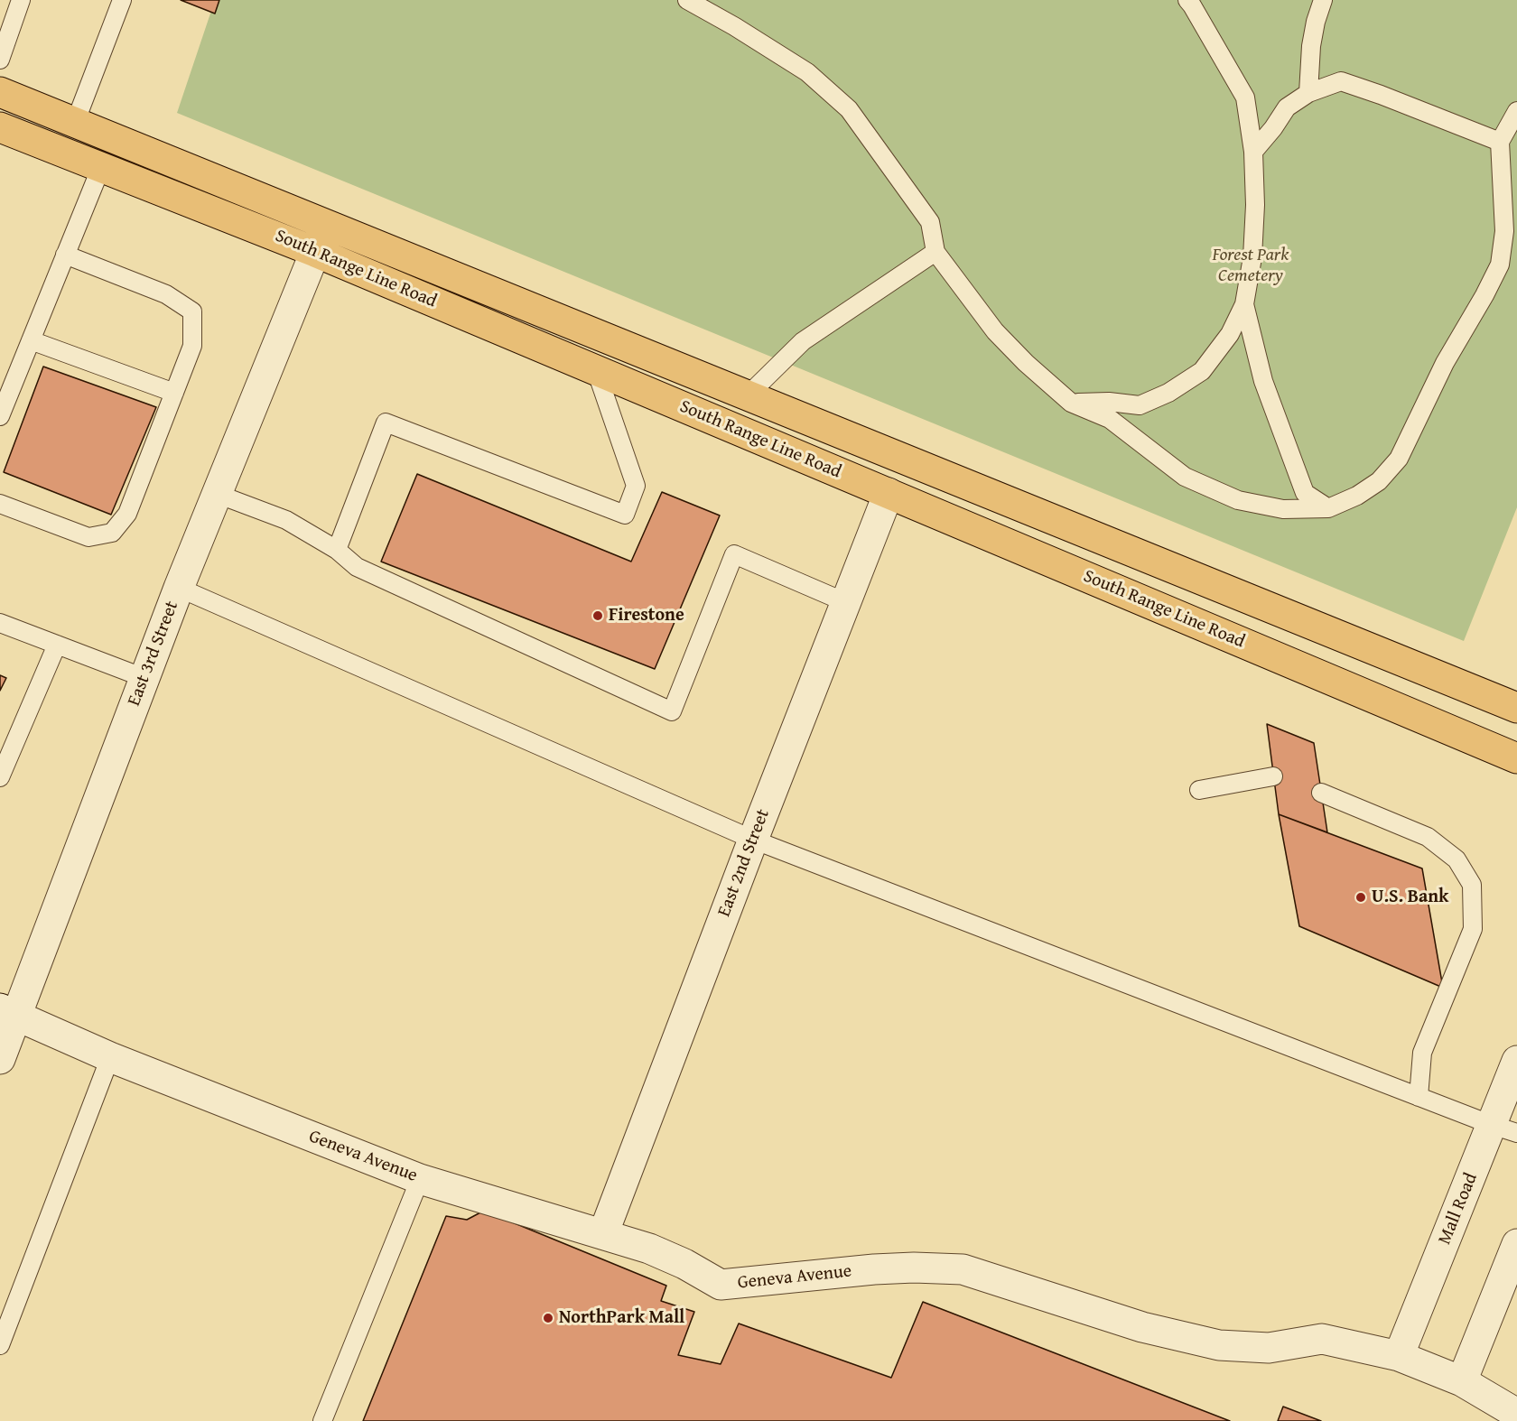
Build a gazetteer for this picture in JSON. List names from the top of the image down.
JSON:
{
  "streets": {
    "main road": ["South Range Line Road"],
    "street": [
      "East 3rd Street",
      "East 2nd Street",
      "Geneva Avenue",
      "Mall Road"
    ]
  },
  "crossings": [
    ["South Range Line Road", "East 3rd Street"],
    ["South Range Line Road", "East 2nd Street"],
    ["East 3rd Street", "Geneva Avenue"],
    ["East 2nd Street", "Geneva Avenue"],
    ["Geneva Avenue", "Mall Road"]
  ],
  "parks": ["Forest Park Cemetery"],
  "places": ["Firestone", "U.S. Bank", "NorthPark Mall"]
}
